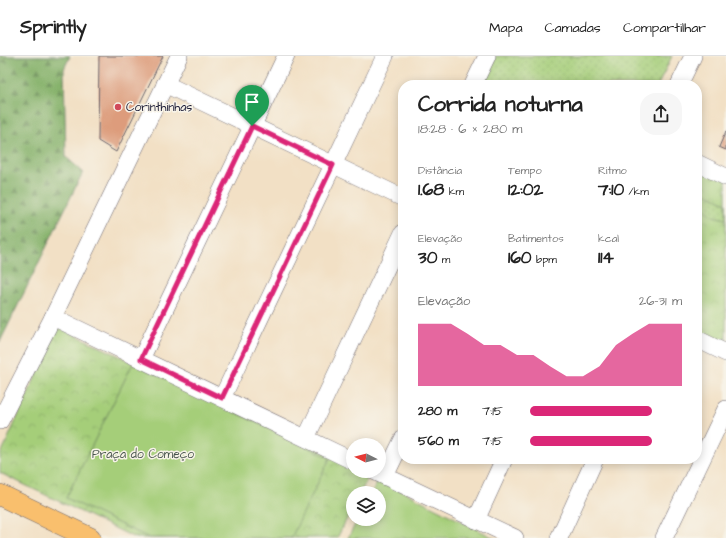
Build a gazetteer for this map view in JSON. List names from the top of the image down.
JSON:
{
  "parks": ["Praça do Começo"],
  "places": ["Corinthinhas"],
  "north": "left",
  "page": {
    "header": "Sprintly",
    "nav": ["Mapa", "Camadas", "Compartilhar"],
    "heading": ["Corrida noturna", "18:28 · 6 × 280 m"],
    "stats": [
      ["Distância", "1.68 km"],
      ["Tempo", "12:02"],
      ["Ritmo", "7:10 /km"],
      ["Elevação", "30 m"],
      ["Batimentos", "160 bpm"],
      ["kcal", "114"]
    ],
    "chart": ["Elevação", "26–31 m"],
    "list": [
      {
        "name": "280 m",
        "note": "7:15"
      },
      {
        "name": "560 m",
        "note": "7:15"
      }
    ]
  }
}
